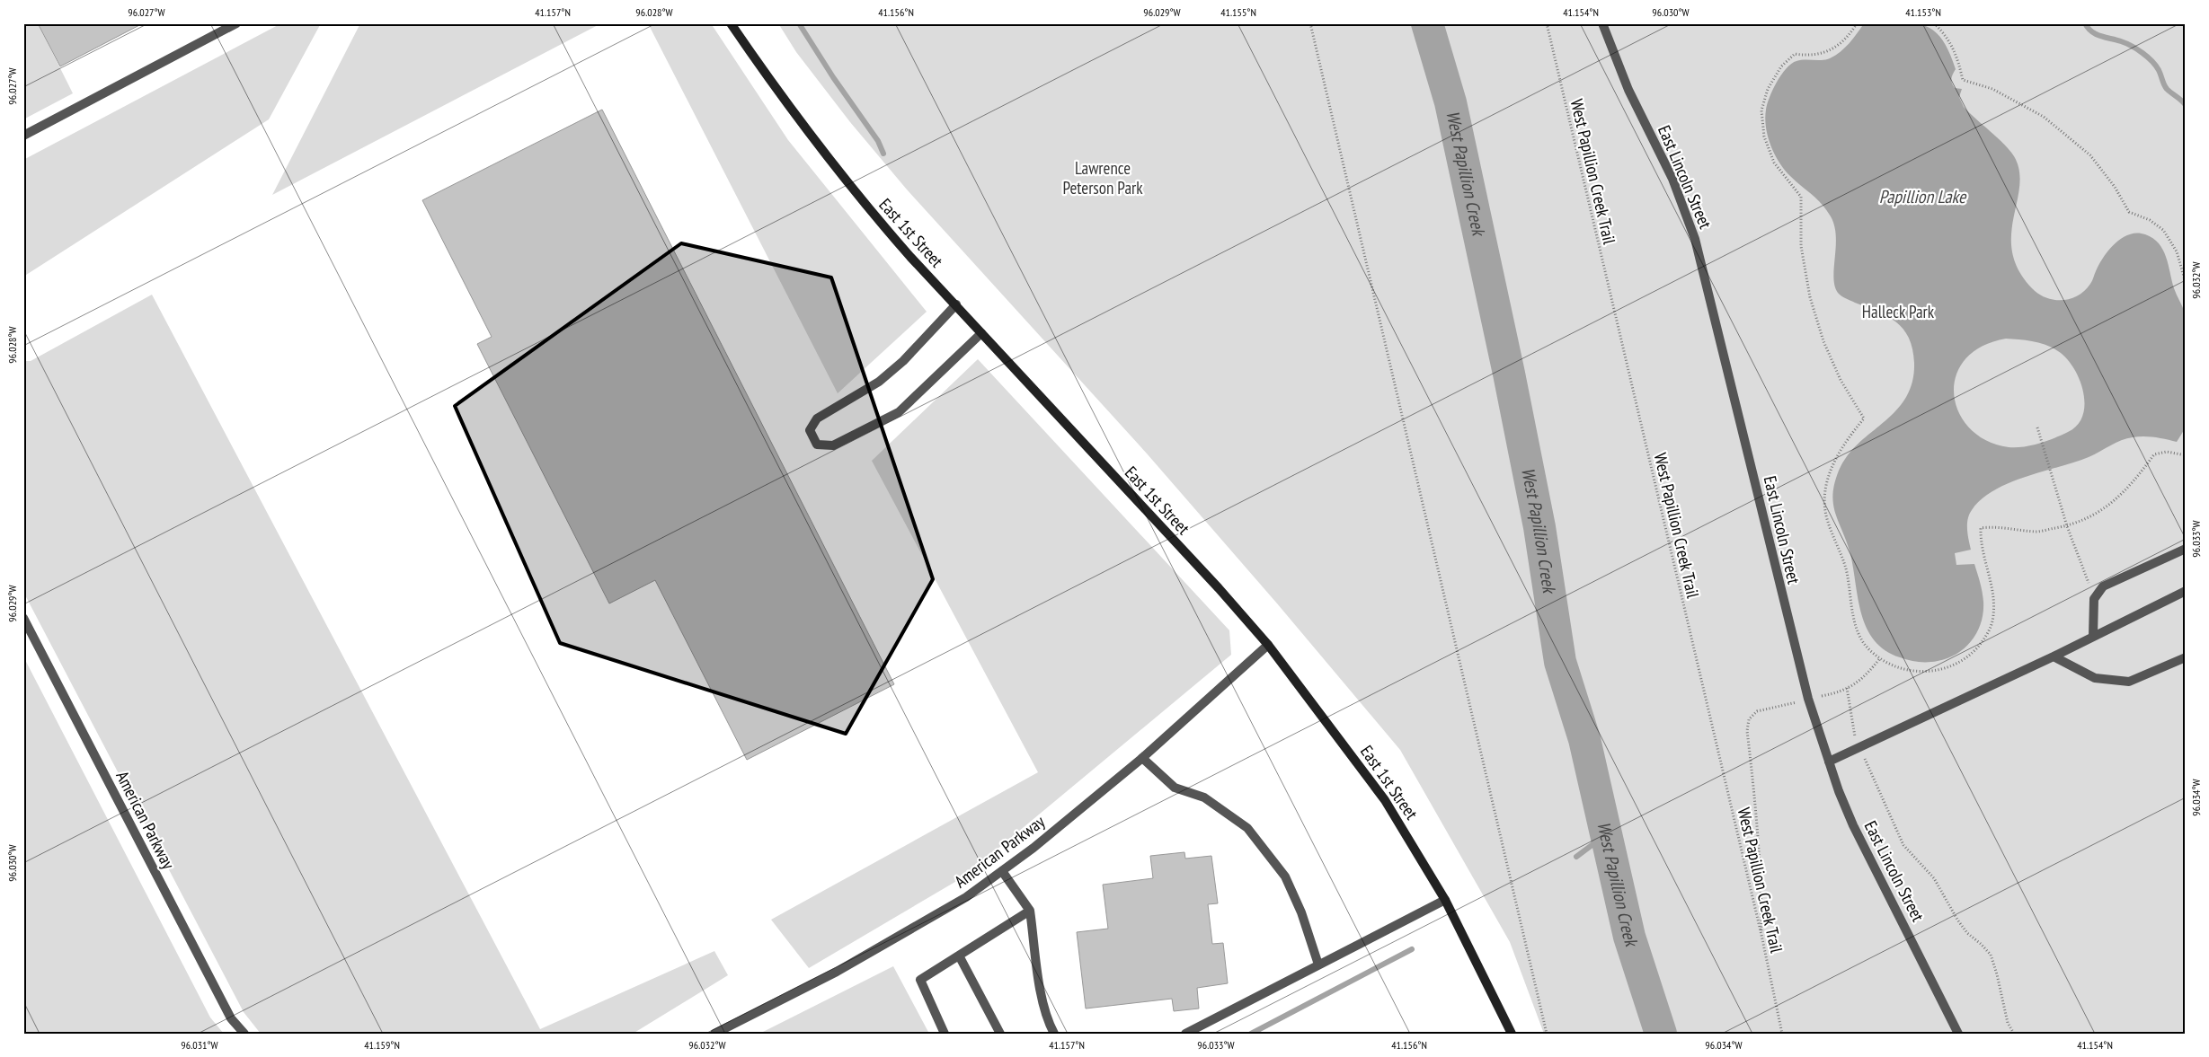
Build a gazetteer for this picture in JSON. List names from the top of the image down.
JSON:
{
  "streets": {
    "main road": ["East 1st Street"],
    "street": ["East Lincoln Street", "American Parkway"],
    "path": ["West Papillion Creek Trail"]
  },
  "crossings": [
    ["East 1st Street", "American Parkway"]
  ],
  "water": ["West Papillion Creek", "Papillion Lake"],
  "parks": ["Lawrence Peterson Park", "Halleck Park"],
  "coordinates": [
    "96.027°W",
    "41.157°N",
    "96.028°W",
    "41.156°N",
    "96.029°W",
    "41.155°N",
    "41.154°N",
    "96.030°W",
    "41.153°N",
    "96.032°W",
    "96.033°W",
    "96.034°W",
    "96.031°W",
    "41.159°N"
  ]
}
